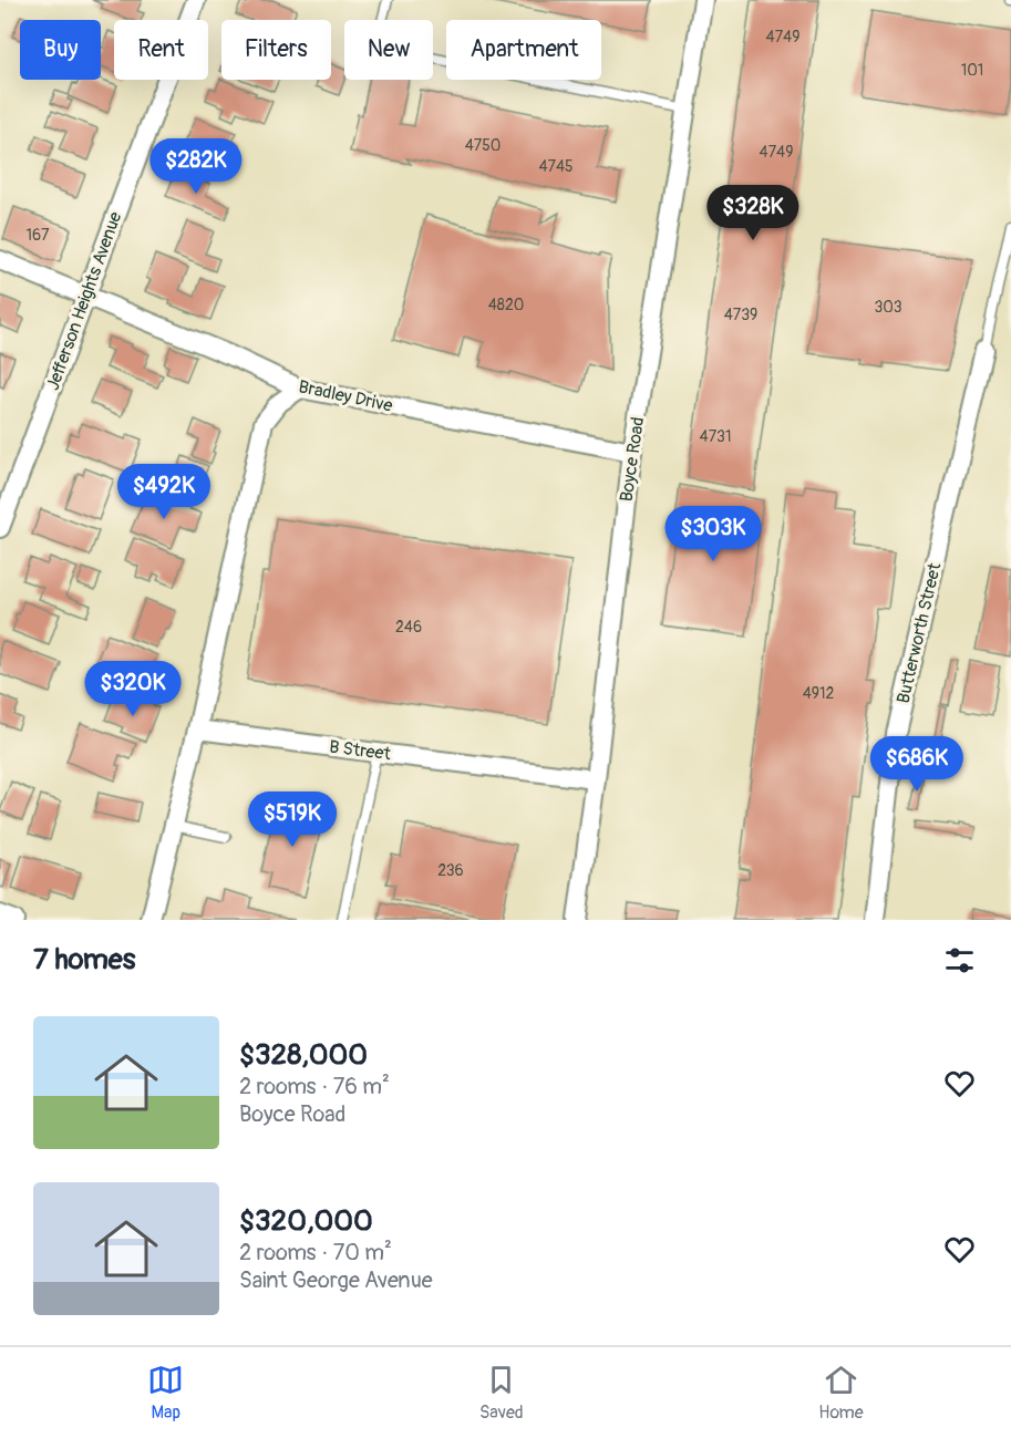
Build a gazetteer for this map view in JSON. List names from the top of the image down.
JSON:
{
  "streets": {
    "street": [
      "Jefferson Heights Avenue",
      "Bradley Drive",
      "Boyce Road",
      "Butterworth Street",
      "B Street"
    ]
  },
  "crossings": [
    ["Jefferson Heights Avenue", "Bradley Drive"],
    ["Bradley Drive", "Boyce Road"],
    ["Boyce Road", "B Street"]
  ],
  "house_numbers": [
    "4749",
    "101",
    "4750",
    "4749",
    "4745",
    "167",
    "4820",
    "303",
    "4739",
    "4731",
    "246",
    "4912",
    "236"
  ],
  "page": {
    "chip": [
      "Buy",
      "Rent",
      "Filters",
      "New",
      "Apartment"
    ],
    "price": [
      "$282K",
      "$328K",
      "$492K",
      "$303K",
      "$320K",
      "$686K",
      "$519K"
    ],
    "heading": "7 homes",
    "list": [
      {
        "name": "$328,000",
        "note": "2 rooms · 76 m² · Boyce Road"
      },
      {
        "name": "$320,000",
        "note": "2 rooms · 70 m² · Saint George Avenue"
      }
    ],
    "tabs": ["Map", "Saved", "Home"]
  }
}
